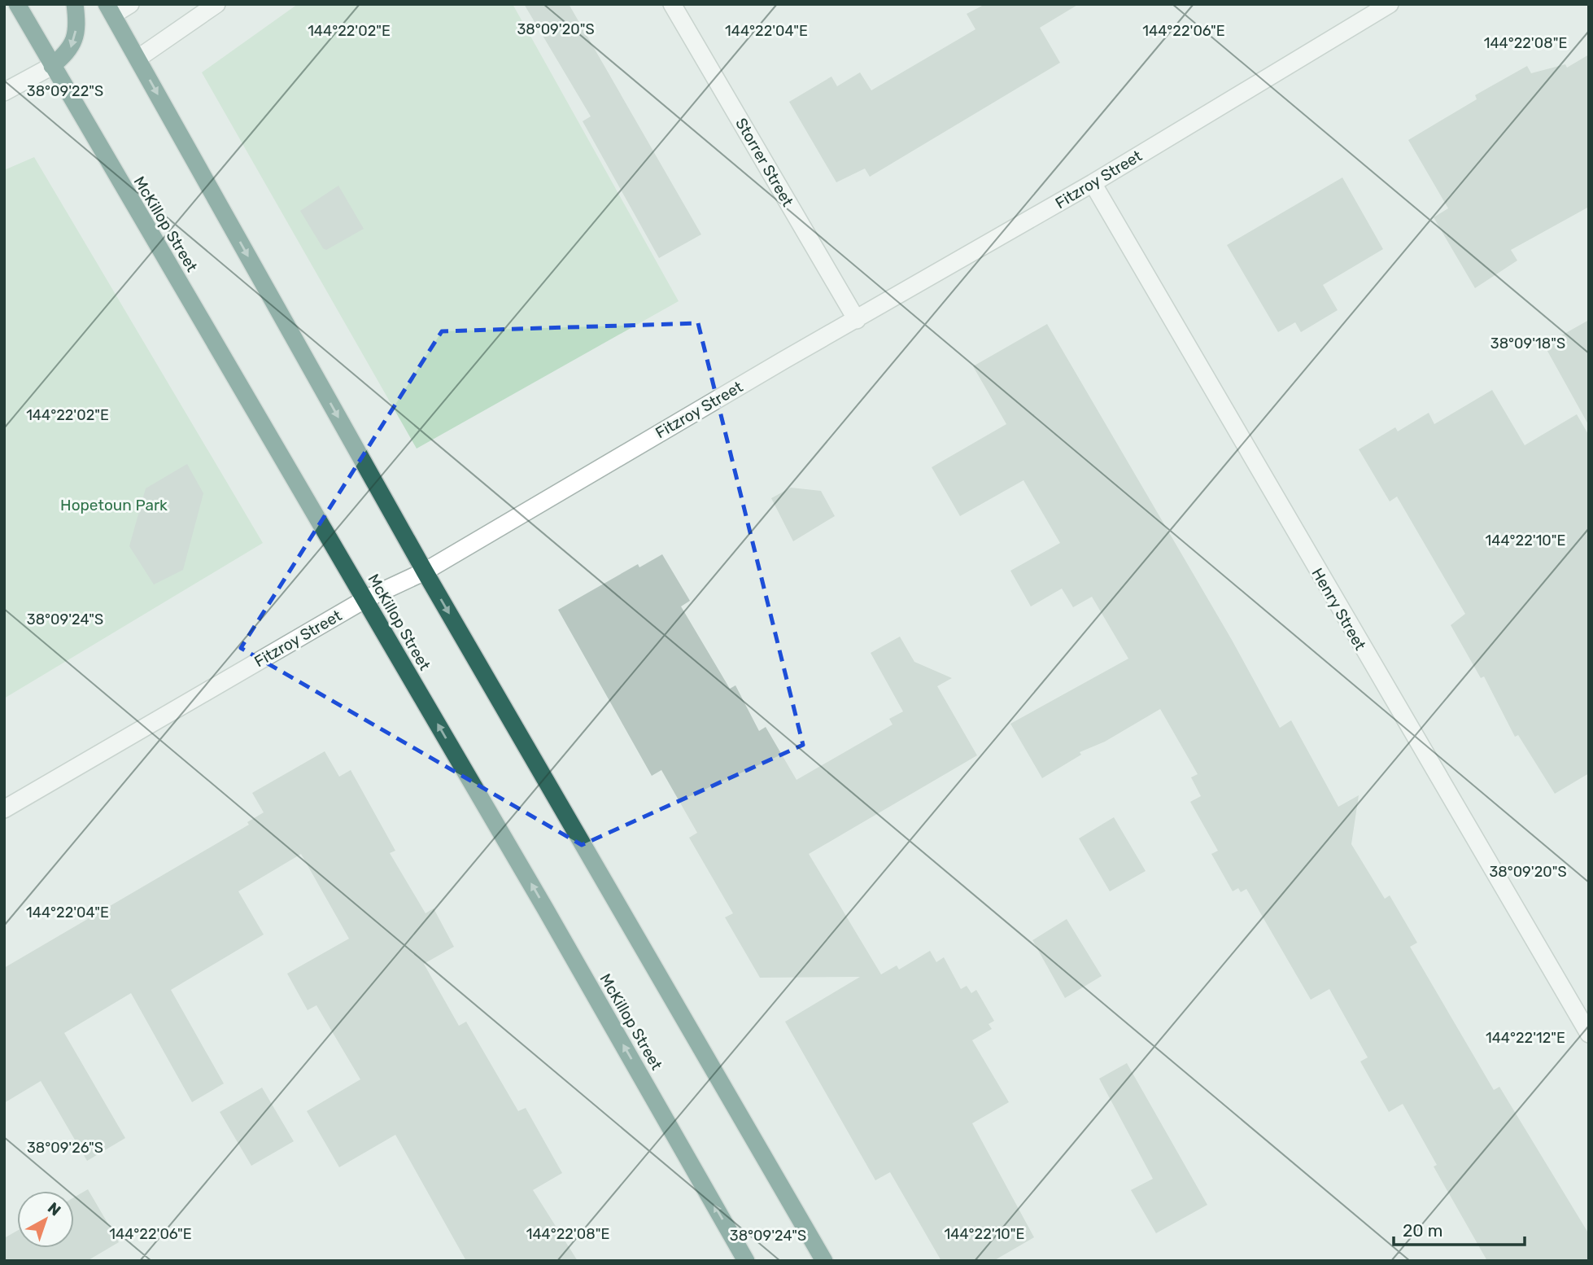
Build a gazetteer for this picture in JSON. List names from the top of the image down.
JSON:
{
  "streets": {
    "highway": ["McKillop Street"],
    "street": ["Storrer Street", "Fitzroy Street", "Henry Street"]
  },
  "crossings": [
    ["Storrer Street", "Fitzroy Street"],
    ["Fitzroy Street", "McKillop Street"],
    ["Fitzroy Street", "Henry Street"]
  ],
  "parks": ["Hopetoun Park"],
  "scale_bar": "20 m",
  "north": "top right",
  "coordinates": [
    "38°09'20\"S",
    "144°22'02\"E",
    "144°22'04\"E",
    "144°22'06\"E",
    "144°22'08\"E",
    "38°09'22\"S",
    "38°09'18\"S",
    "144°22'10\"E",
    "38°09'24\"S",
    "144°22'12\"E",
    "38°09'26\"S"
  ]
}
